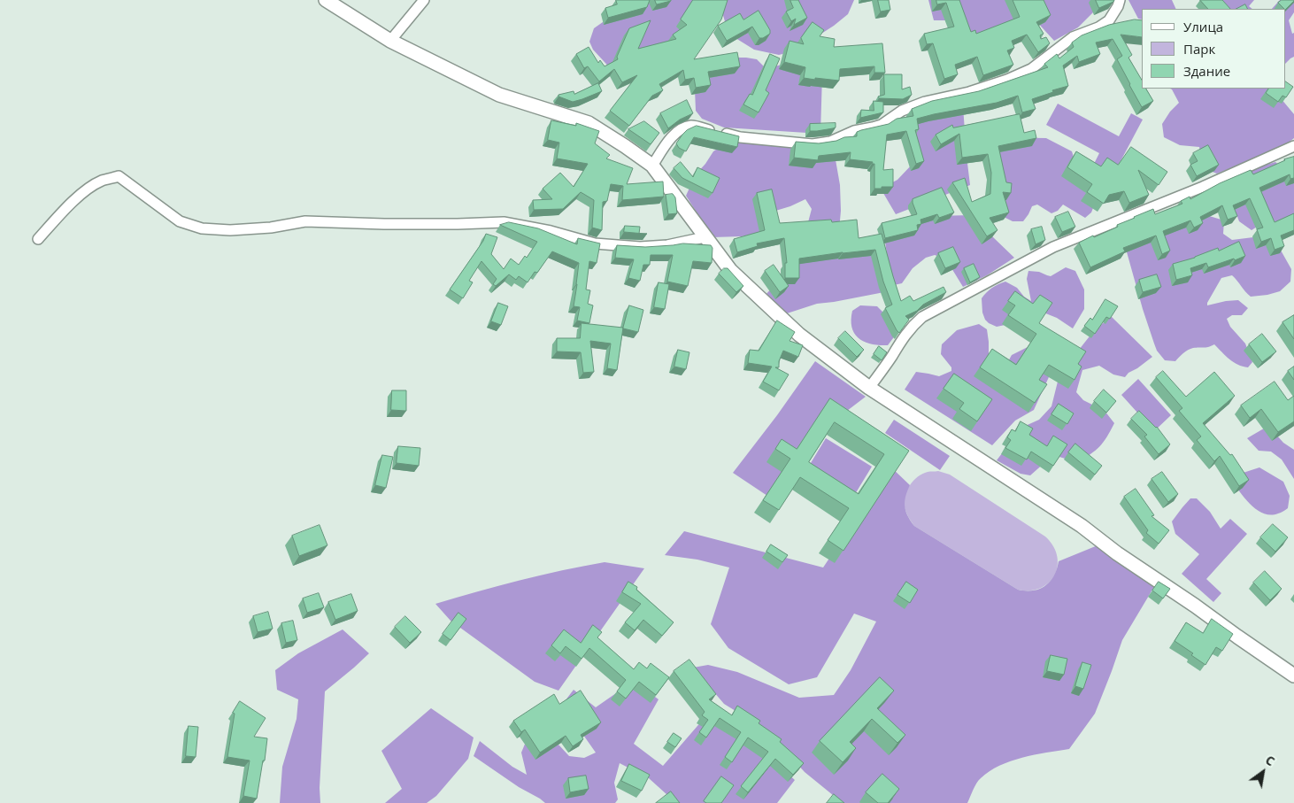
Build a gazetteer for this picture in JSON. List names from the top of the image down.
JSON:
{
  "legend": ["Улица", "Парк", "Здание"],
  "north": "top right"
}
